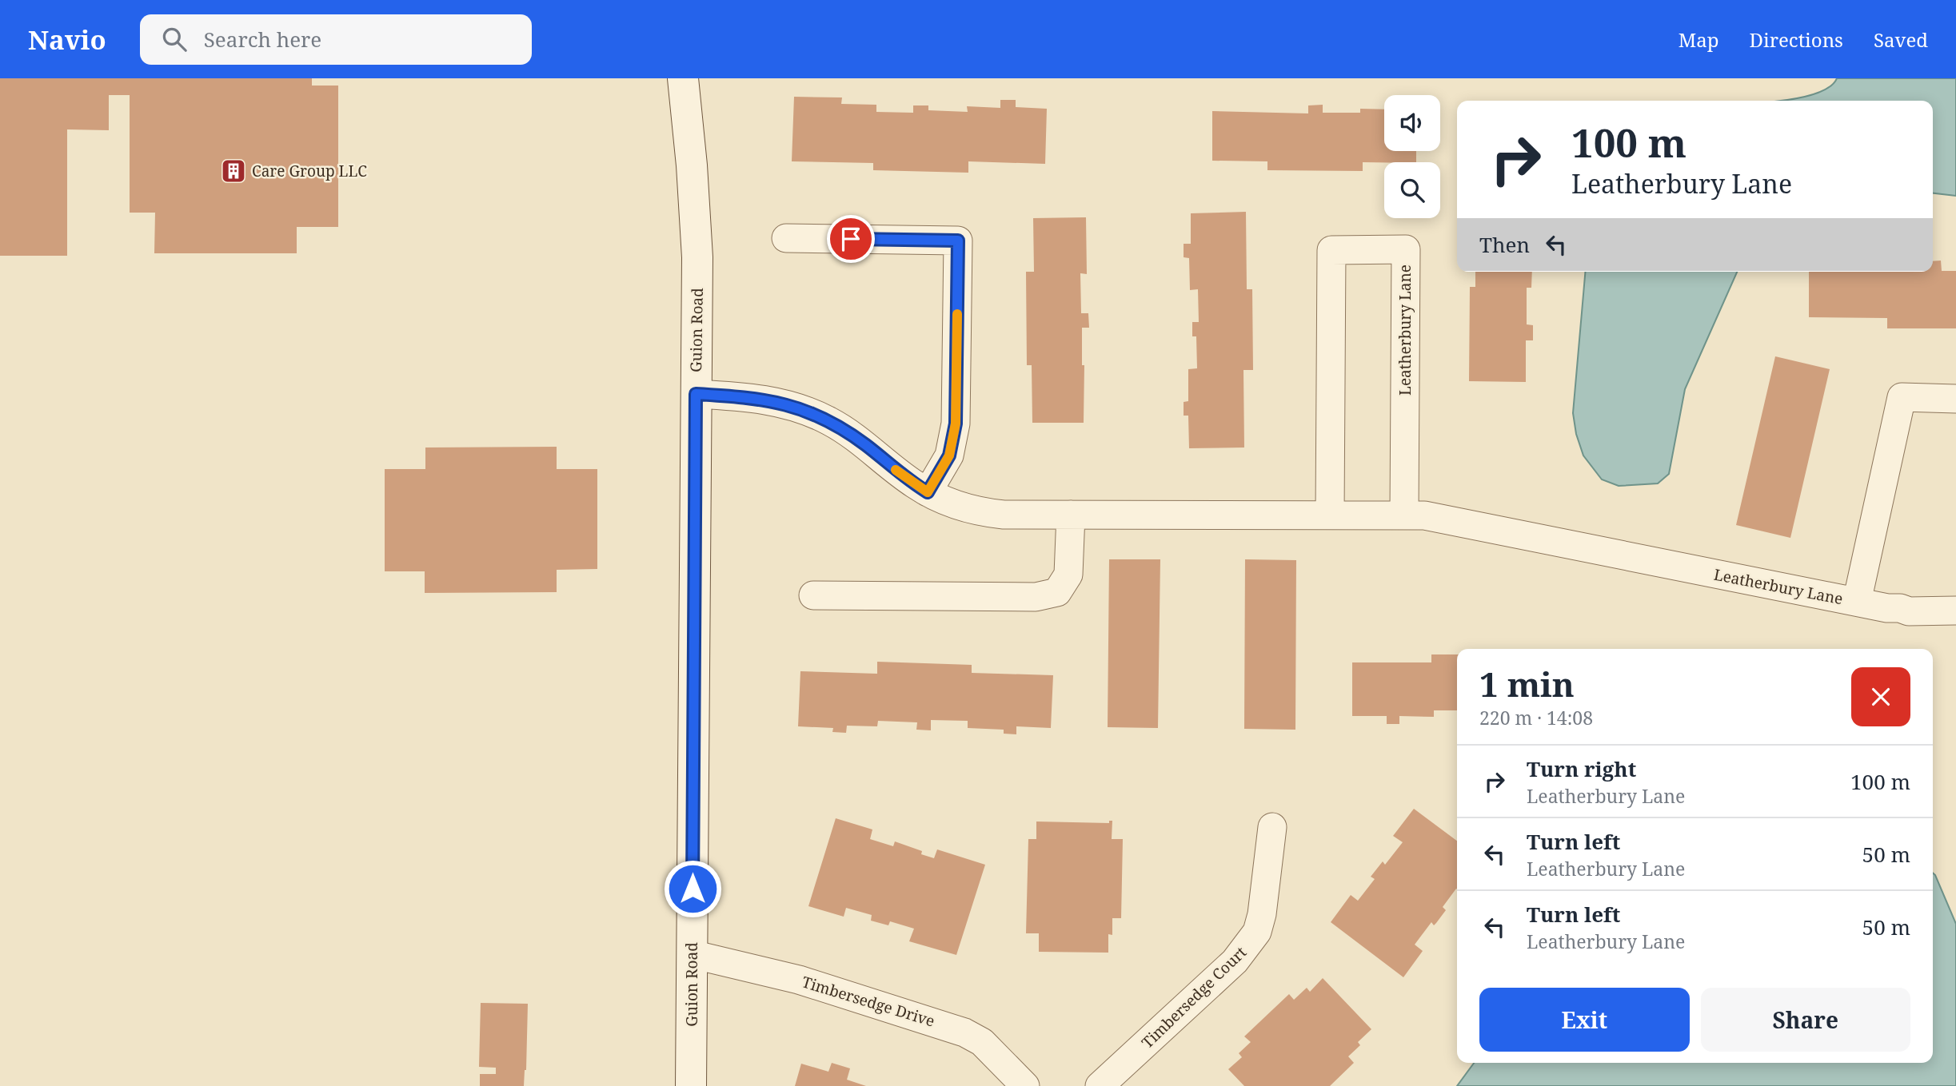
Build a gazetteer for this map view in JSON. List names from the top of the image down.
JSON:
{
  "streets": {
    "street": [
      "Guion Road",
      "Leatherbury Lane",
      "Timbersedge Court",
      "Timbersedge Drive"
    ]
  },
  "crossings": [
    ["Guion Road", "Leatherbury Lane"],
    ["Guion Road", "Timbersedge Drive"]
  ],
  "places": {
    "building": ["Care Group LLC"]
  },
  "page": {
    "header": "Navio",
    "search": "Search here",
    "nav": ["Map", "Directions", "Saved"],
    "turn": ["100 m", "Leatherbury Lane"],
    "then": "Then",
    "heading": ["1 min", "220 m · 14:08"],
    "list": [
      {
        "name": "Turn right",
        "note": "Leatherbury Lane",
        "value": "100 m"
      },
      {
        "name": "Turn left",
        "note": "Leatherbury Lane",
        "value": "50 m"
      },
      {
        "name": "Turn left",
        "note": "Leatherbury Lane",
        "value": "50 m"
      }
    ],
    "buttons": ["Exit", "Share"]
  }
}
